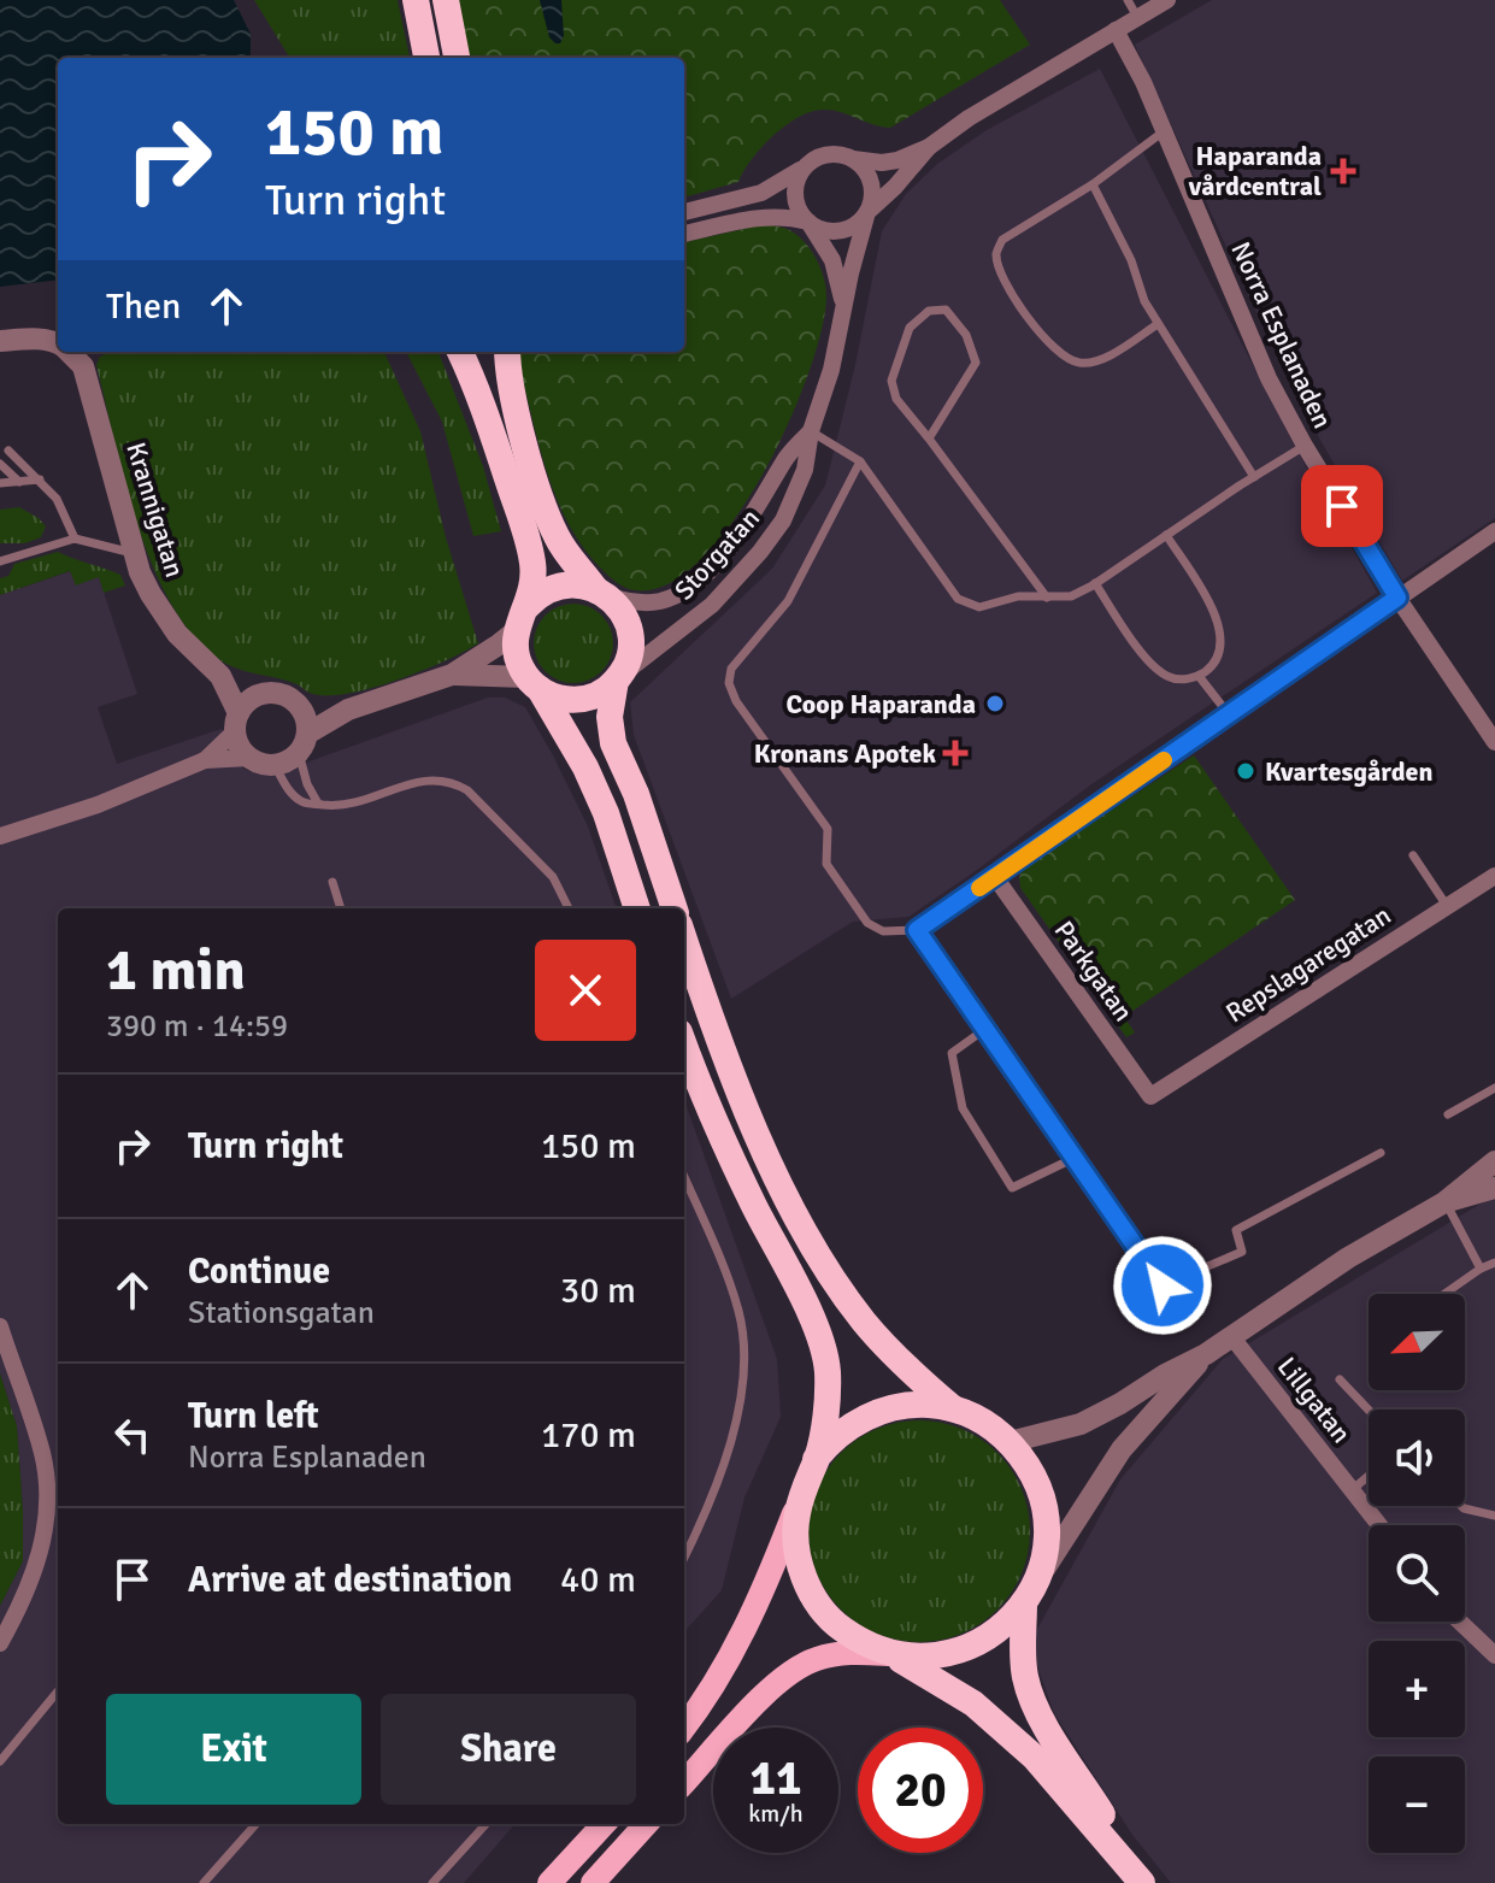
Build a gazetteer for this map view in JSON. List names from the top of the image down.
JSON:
{
  "streets": {
    "street": [
      "Norra Esplanaden",
      "Krannigatan",
      "Storgatan",
      "Repslagaregatan",
      "Parkgatan",
      "Lillgatan"
    ]
  },
  "crossings": [
    ["Repslagaregatan", "Parkgatan"]
  ],
  "places": {
    "health": ["Haparanda vårdcentral", "Kronans Apotek"],
    "other": ["Coop Haparanda", "Kvartesgården"]
  },
  "north": "bottom left",
  "page": {
    "turn": ["150 m", "Turn right"],
    "then": "Then",
    "heading": ["1 min", "390 m · 14:59"],
    "list": [
      {
        "name": "Turn right",
        "value": "150 m"
      },
      {
        "name": "Continue",
        "note": "Stationsgatan",
        "value": "30 m"
      },
      {
        "name": "Turn left",
        "note": "Norra Esplanaden",
        "value": "170 m"
      },
      {
        "name": "Arrive at destination",
        "value": "40 m"
      }
    ],
    "map_buttons": ["+", "−"],
    "buttons": ["Exit", "Share"],
    "speed": "11 km/h",
    "limit": "20"
  }
}
